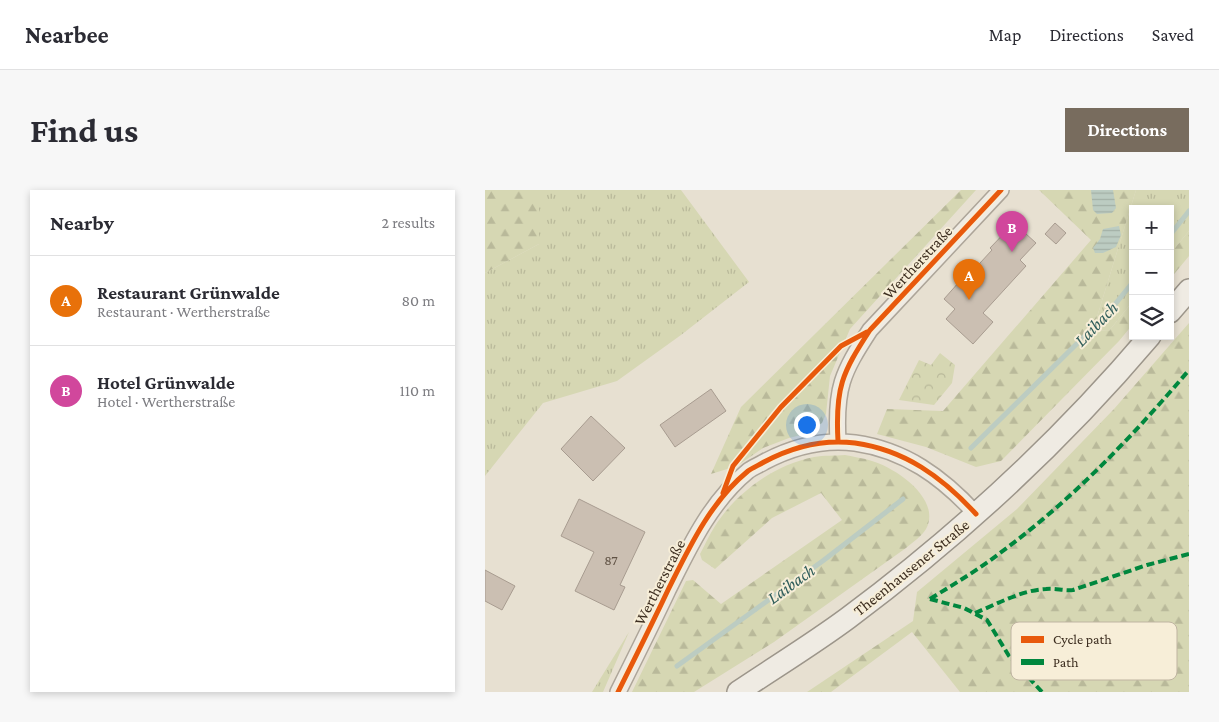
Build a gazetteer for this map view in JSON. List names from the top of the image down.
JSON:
{
  "streets": {
    "main road": ["Theenhausener Straße"],
    "street": ["Wertherstraße"]
  },
  "crossings": [
    ["Wertherstraße", "Theenhausener Straße"]
  ],
  "water": ["Laibach"],
  "house_numbers": ["87"],
  "legend": ["Cycle path", "Path"],
  "page": {
    "header": "Nearbee",
    "nav": ["Map", "Directions", "Saved"],
    "buttons": "Directions",
    "title": "Find us",
    "heading": ["Nearby", "2 results"],
    "map_buttons": ["+", "−"],
    "pins": ["B", "A"],
    "list": [
      {
        "mark": "A",
        "name": "Restaurant Grünwalde",
        "note": "Restaurant · Wertherstraße",
        "value": "80 m"
      },
      {
        "mark": "B",
        "name": "Hotel Grünwalde",
        "note": "Hotel · Wertherstraße",
        "value": "110 m"
      }
    ]
  }
}
